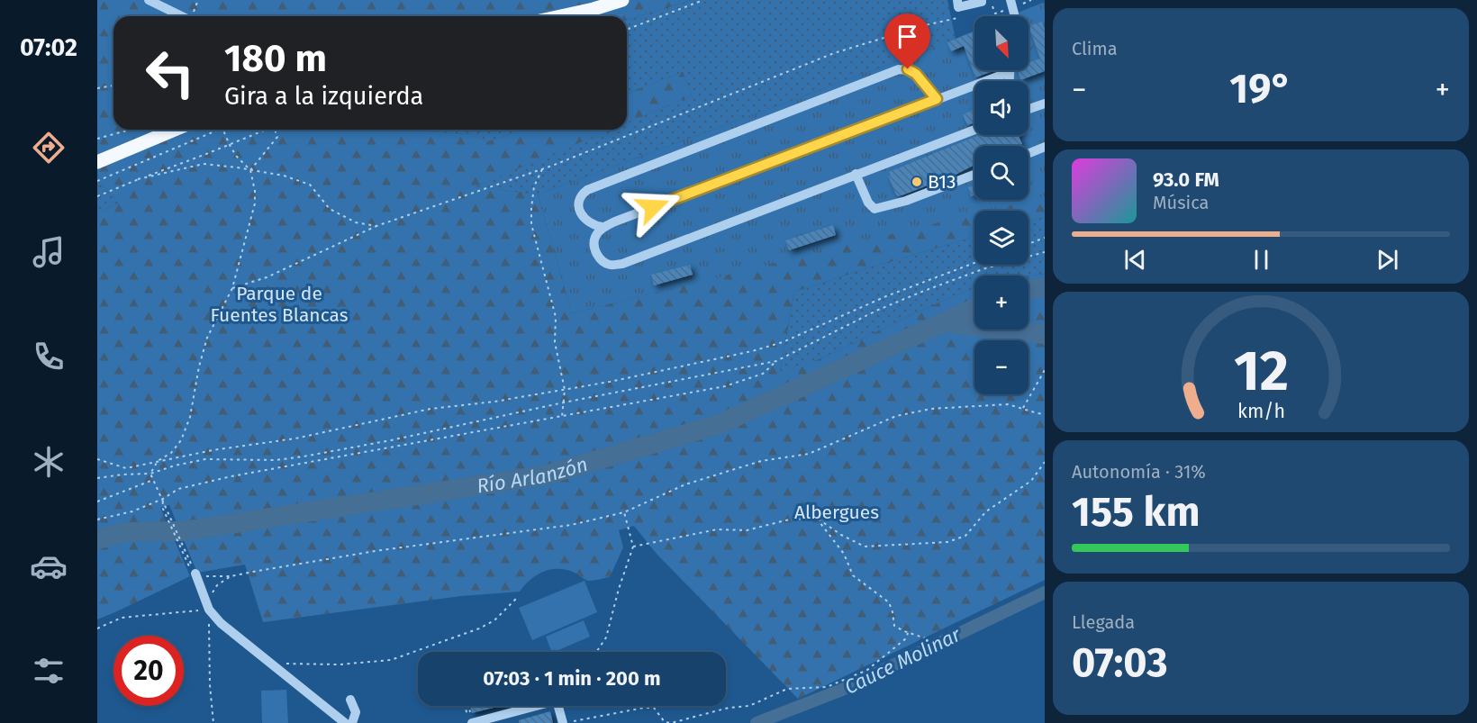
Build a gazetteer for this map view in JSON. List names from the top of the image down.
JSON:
{
  "water": ["Río Arlanzón", "Cauce Molinar"],
  "parks": ["Parque de Fuentes Blancas", "Albergues"],
  "places": ["B13"],
  "north": "bottom right",
  "page": {
    "tabs": "07:02",
    "tile": [
      "Clima",
      ["Autonomía · 31%", "155 km"],
      ["Llegada", "07:03"]
    ],
    "map_buttons": ["+", "−"],
    "turn": ["180 m", "Gira a la izquierda"],
    "heat": ["−", "19°", "+"],
    "song": ["93.0 FM", "Música"],
    "limit": "20",
    "trip": "07:03 · 1 min · 200 m",
    "gauge": ["12", "km/h"]
  }
}
